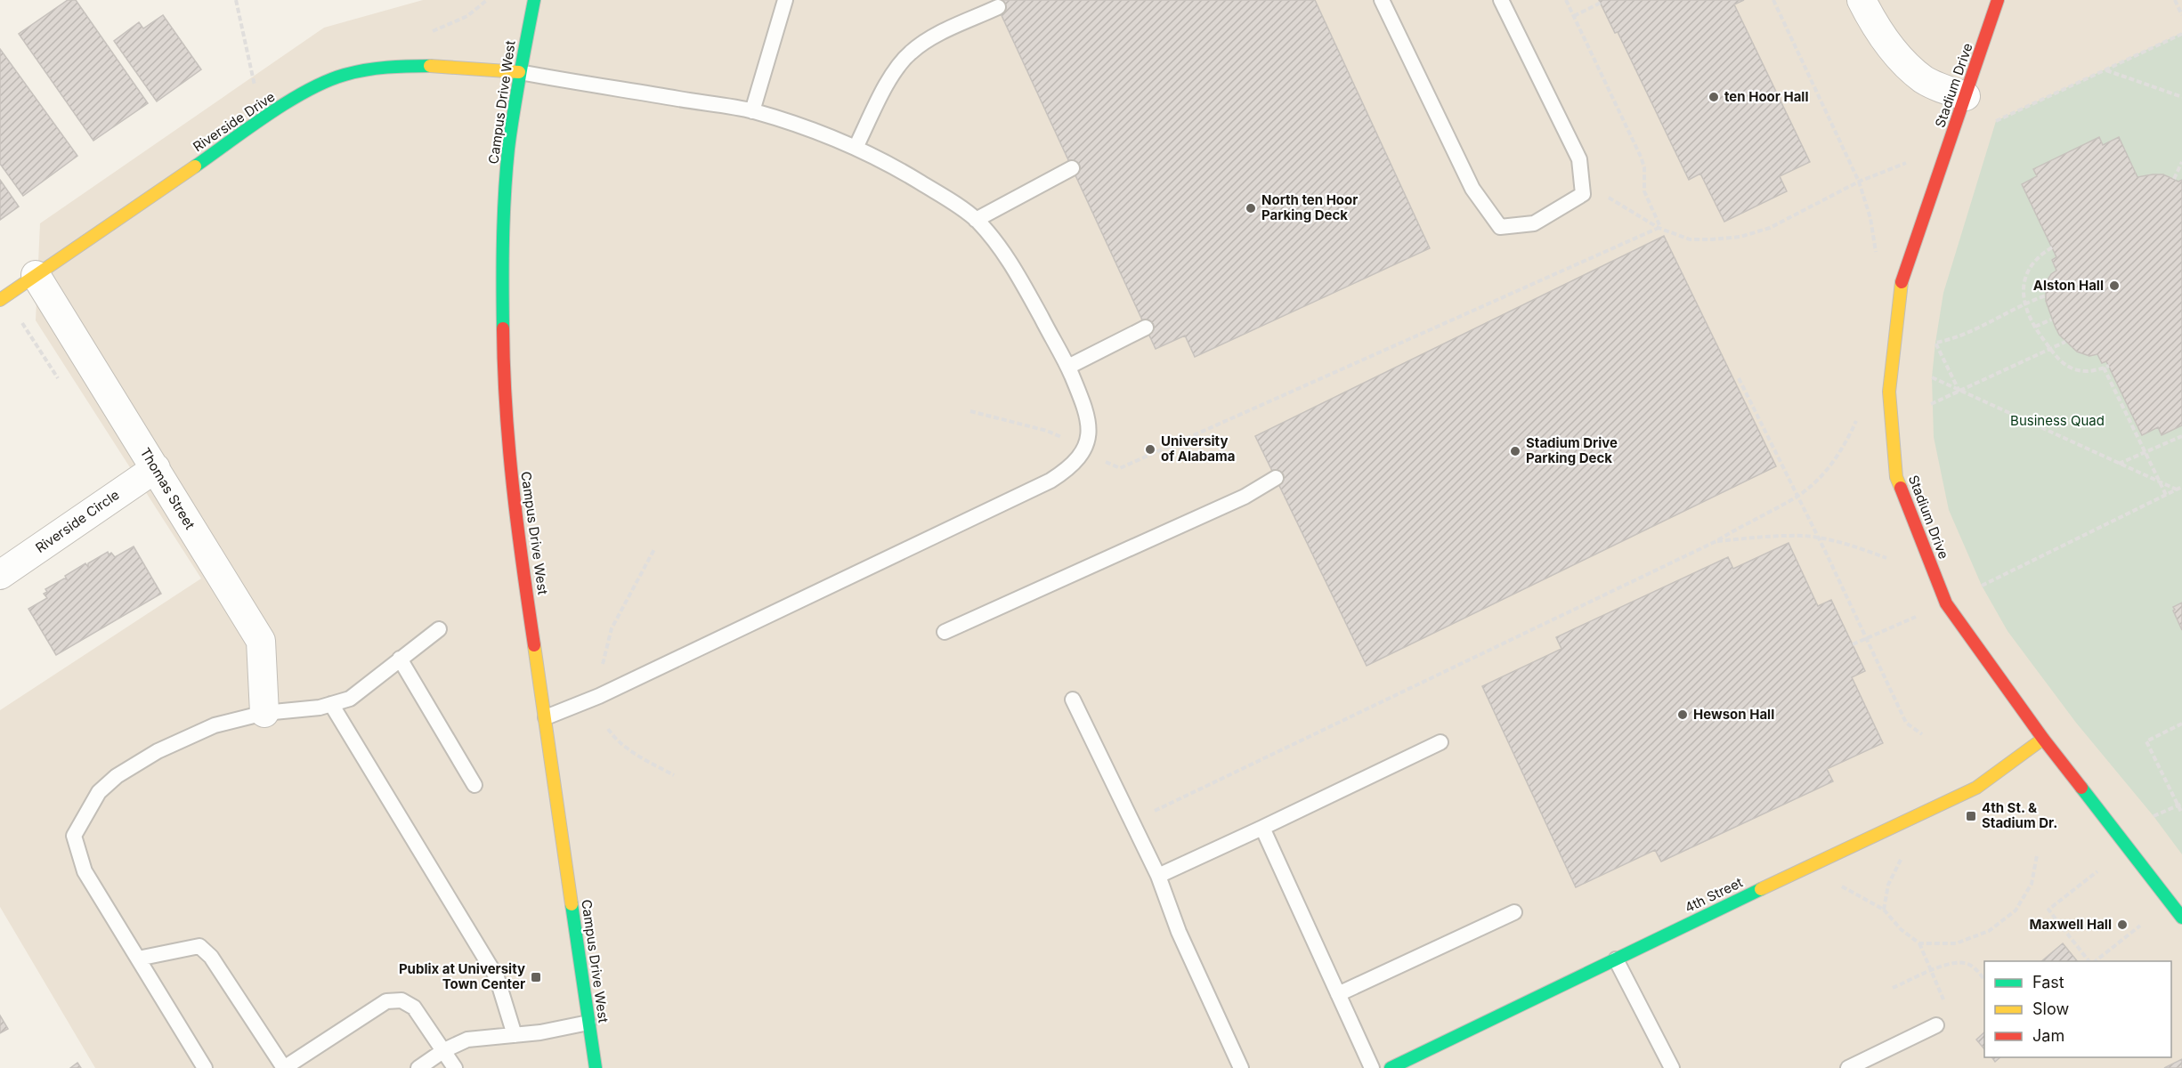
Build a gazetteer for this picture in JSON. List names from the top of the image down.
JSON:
{
  "streets": {
    "street": [
      "Stadium Drive",
      "Campus Drive West",
      "Riverside Drive",
      "Thomas Street",
      "Riverside Circle",
      "4th Street"
    ]
  },
  "crossings": [
    ["Stadium Drive", "4th Street"],
    ["Campus Drive West", "Riverside Drive"],
    ["Riverside Drive", "Thomas Street"],
    ["Thomas Street", "Riverside Circle"]
  ],
  "parks": ["Business Quad"],
  "places": {
    "other": [
      "ten Hoor Hall",
      "North ten Hoor Parking Deck",
      "Alston Hall",
      "University of Alabama",
      "Stadium Drive Parking Deck",
      "Hewson Hall",
      "Maxwell Hall"
    ],
    "transit": ["4th St. & Stadium Dr.", "Publix at University Town Center"]
  },
  "legend": ["Fast", "Slow", "Jam"]
}
